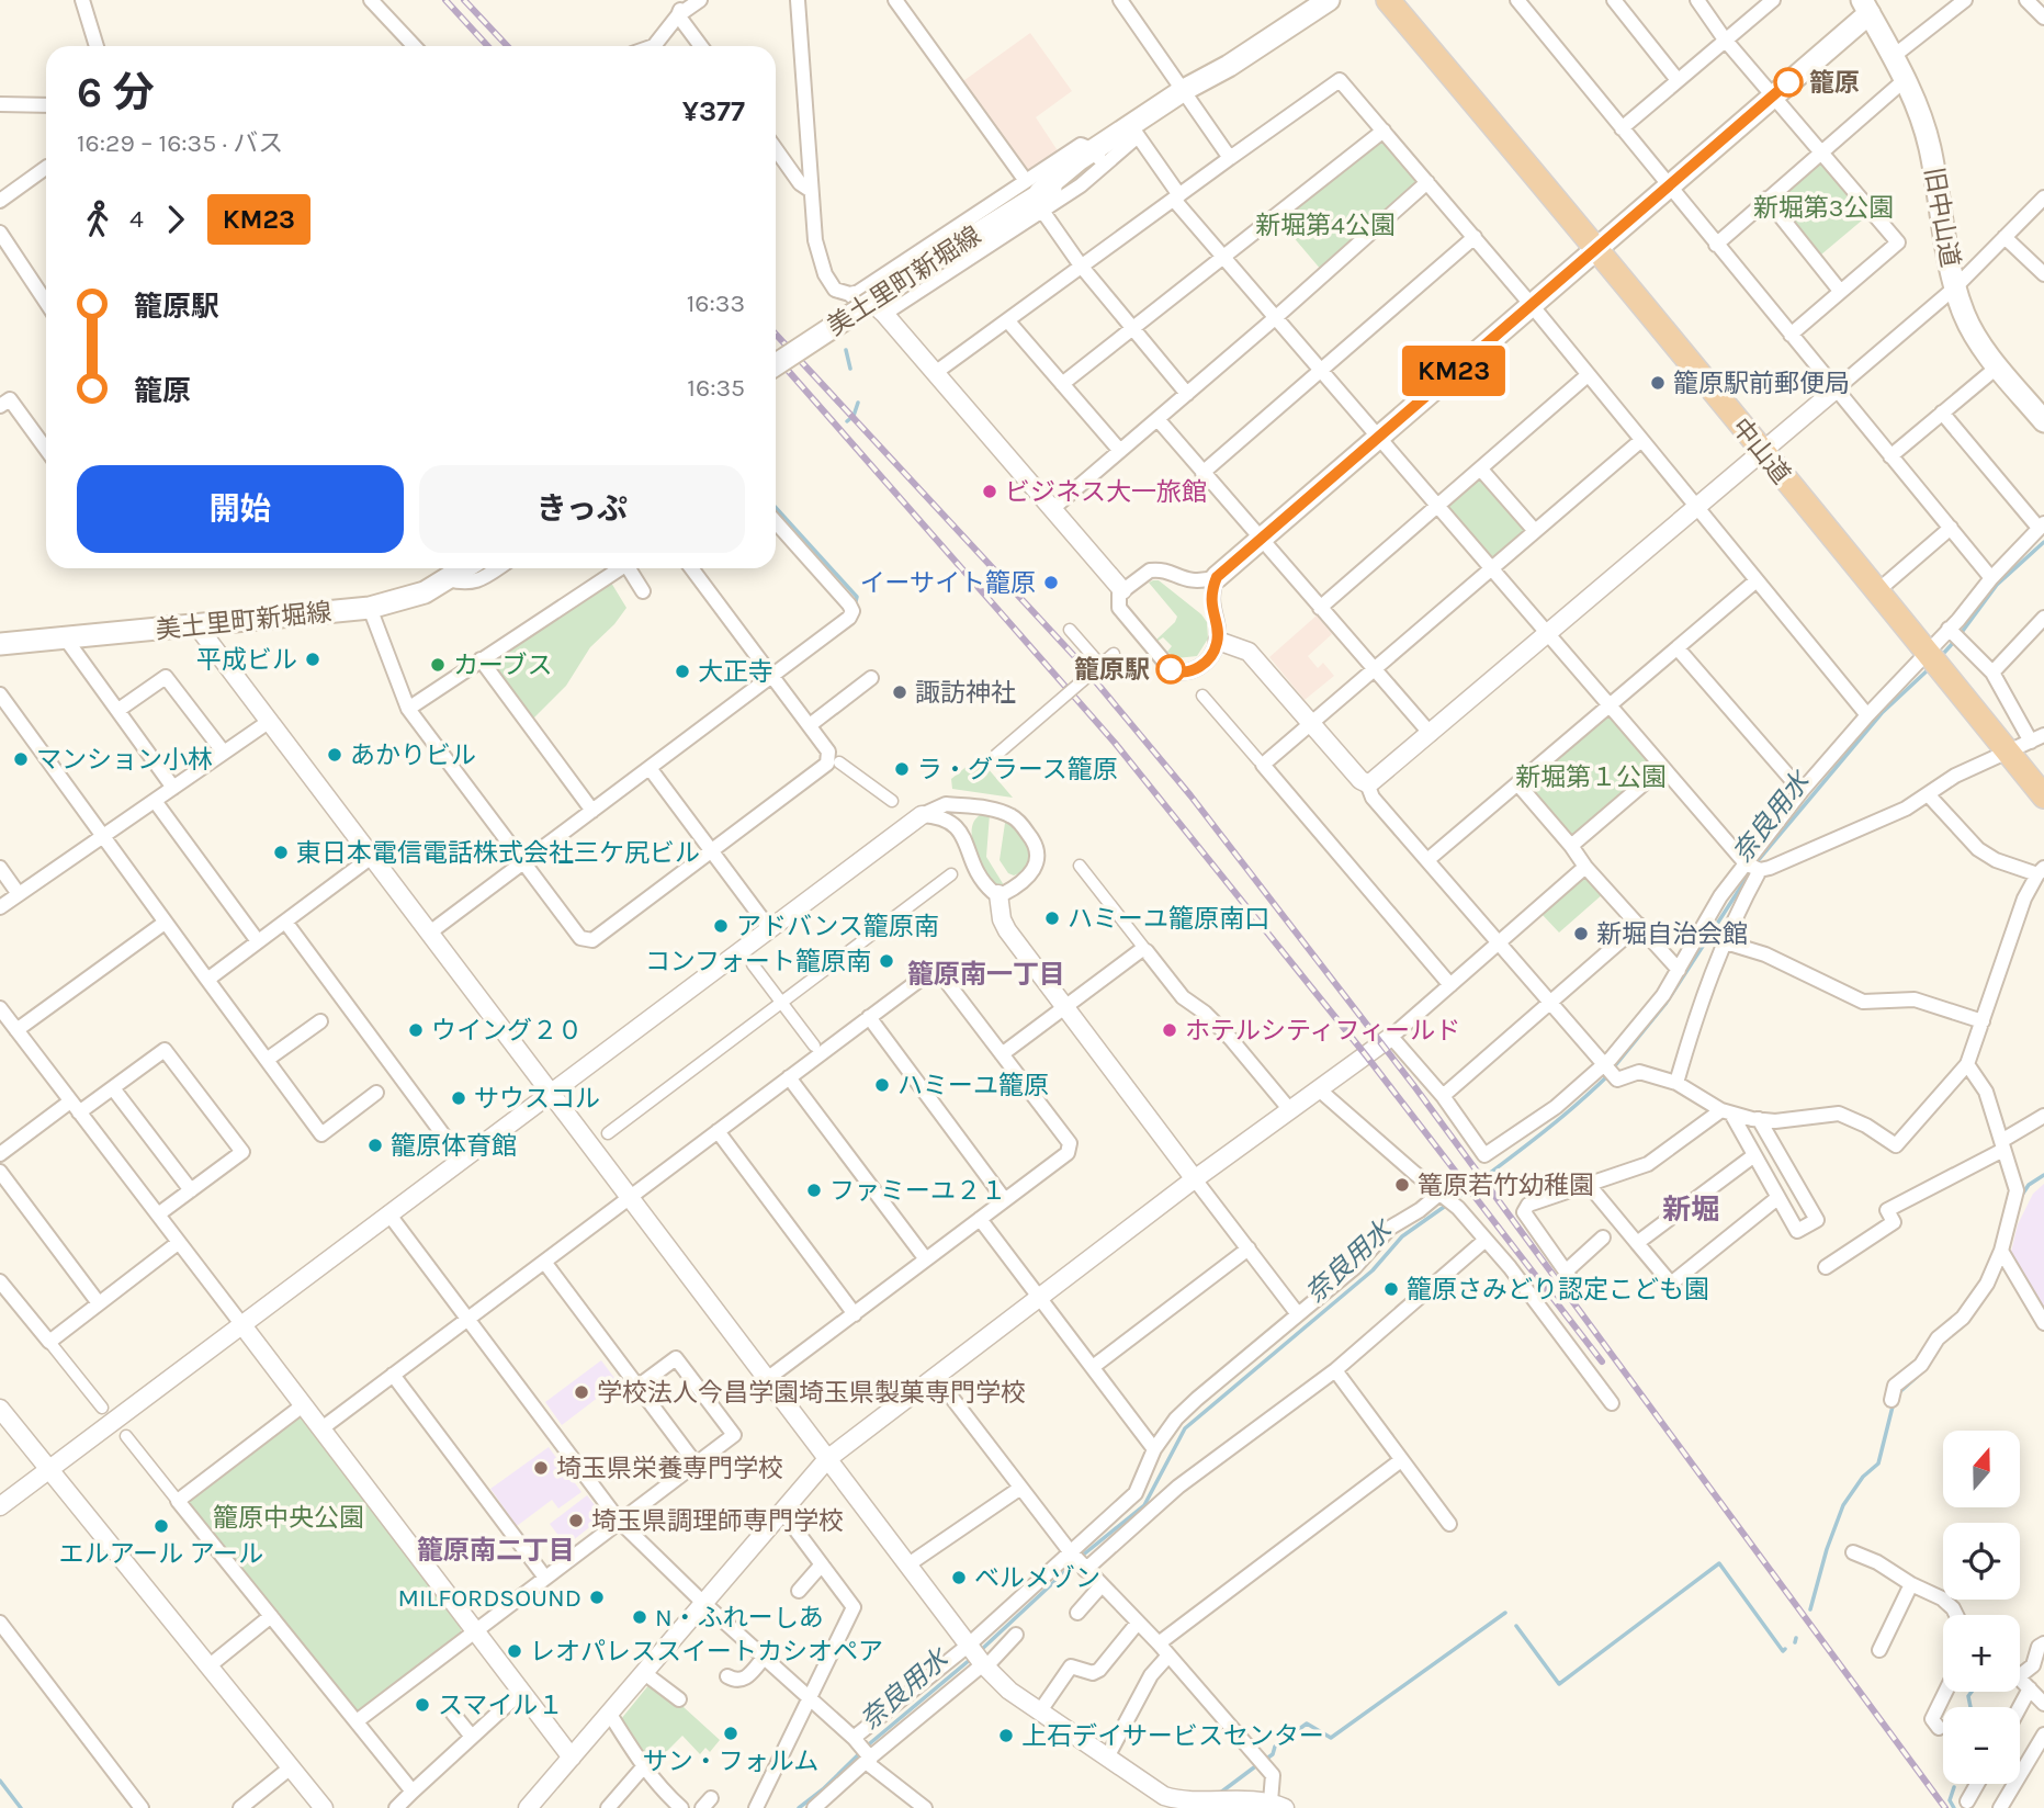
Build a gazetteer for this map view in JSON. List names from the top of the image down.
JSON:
{
  "streets": {
    "highway": ["中山道"],
    "main road": ["旧中山道", "美土里町新堀線"]
  },
  "districts": ["籠原南一丁目", "新堀", "籠原南二丁目"],
  "water": ["奈良用水"],
  "parks": [
    "新堀第3公園",
    "新堀第4公園",
    "新堀第１公園",
    "籠原中央公園"
  ],
  "places": [
    "籠原",
    "籠原駅前郵便局",
    "ビジネス大一旅館",
    "イーサイト籠原",
    "平成ビル",
    "カーブス",
    "籠原駅",
    "大正寺",
    "諏訪神社",
    "あかりビル",
    "マンション小林",
    "ラ・グラース籠原",
    "東日本電信電話株式会社三ケ尻ビル",
    "ハミーユ籠原南口",
    "アドバンス籠原南",
    "新堀自治会館",
    "コンフォート籠原南",
    "ウイング２０",
    "ホテルシティフィールド",
    "ハミーユ籠原",
    "サウスコル",
    "籠原体育館",
    "篭原若竹幼稚園",
    "ファミーユ２１",
    "籠原さみどり認定こども園",
    "学校法人今昌学園埼玉県製菓専門学校",
    "埼玉県栄養専門学校",
    "埼玉県調理師専門学校",
    "エルアール アール",
    "ベルメゾン",
    "MILFORDSOUND",
    "N・ふれーしあ",
    "レオパレススイートカシオペア",
    "スマイル１",
    "サン・フォルム",
    "上石デイサービスセンター"
  ],
  "lines": ["bus line KM23"],
  "north": "top",
  "page": {
    "on_map": "KM23",
    "heading": ["6 分", "16:29 – 16:35 · バス", "¥377"],
    "legs": ["4", "KM23"],
    "list": [
      {
        "name": "籠原駅",
        "value": "16:33"
      },
      {
        "name": "籠原",
        "value": "16:35"
      }
    ],
    "buttons": ["開始", "きっぷ"],
    "map_buttons": ["+", "−"]
  }
}
